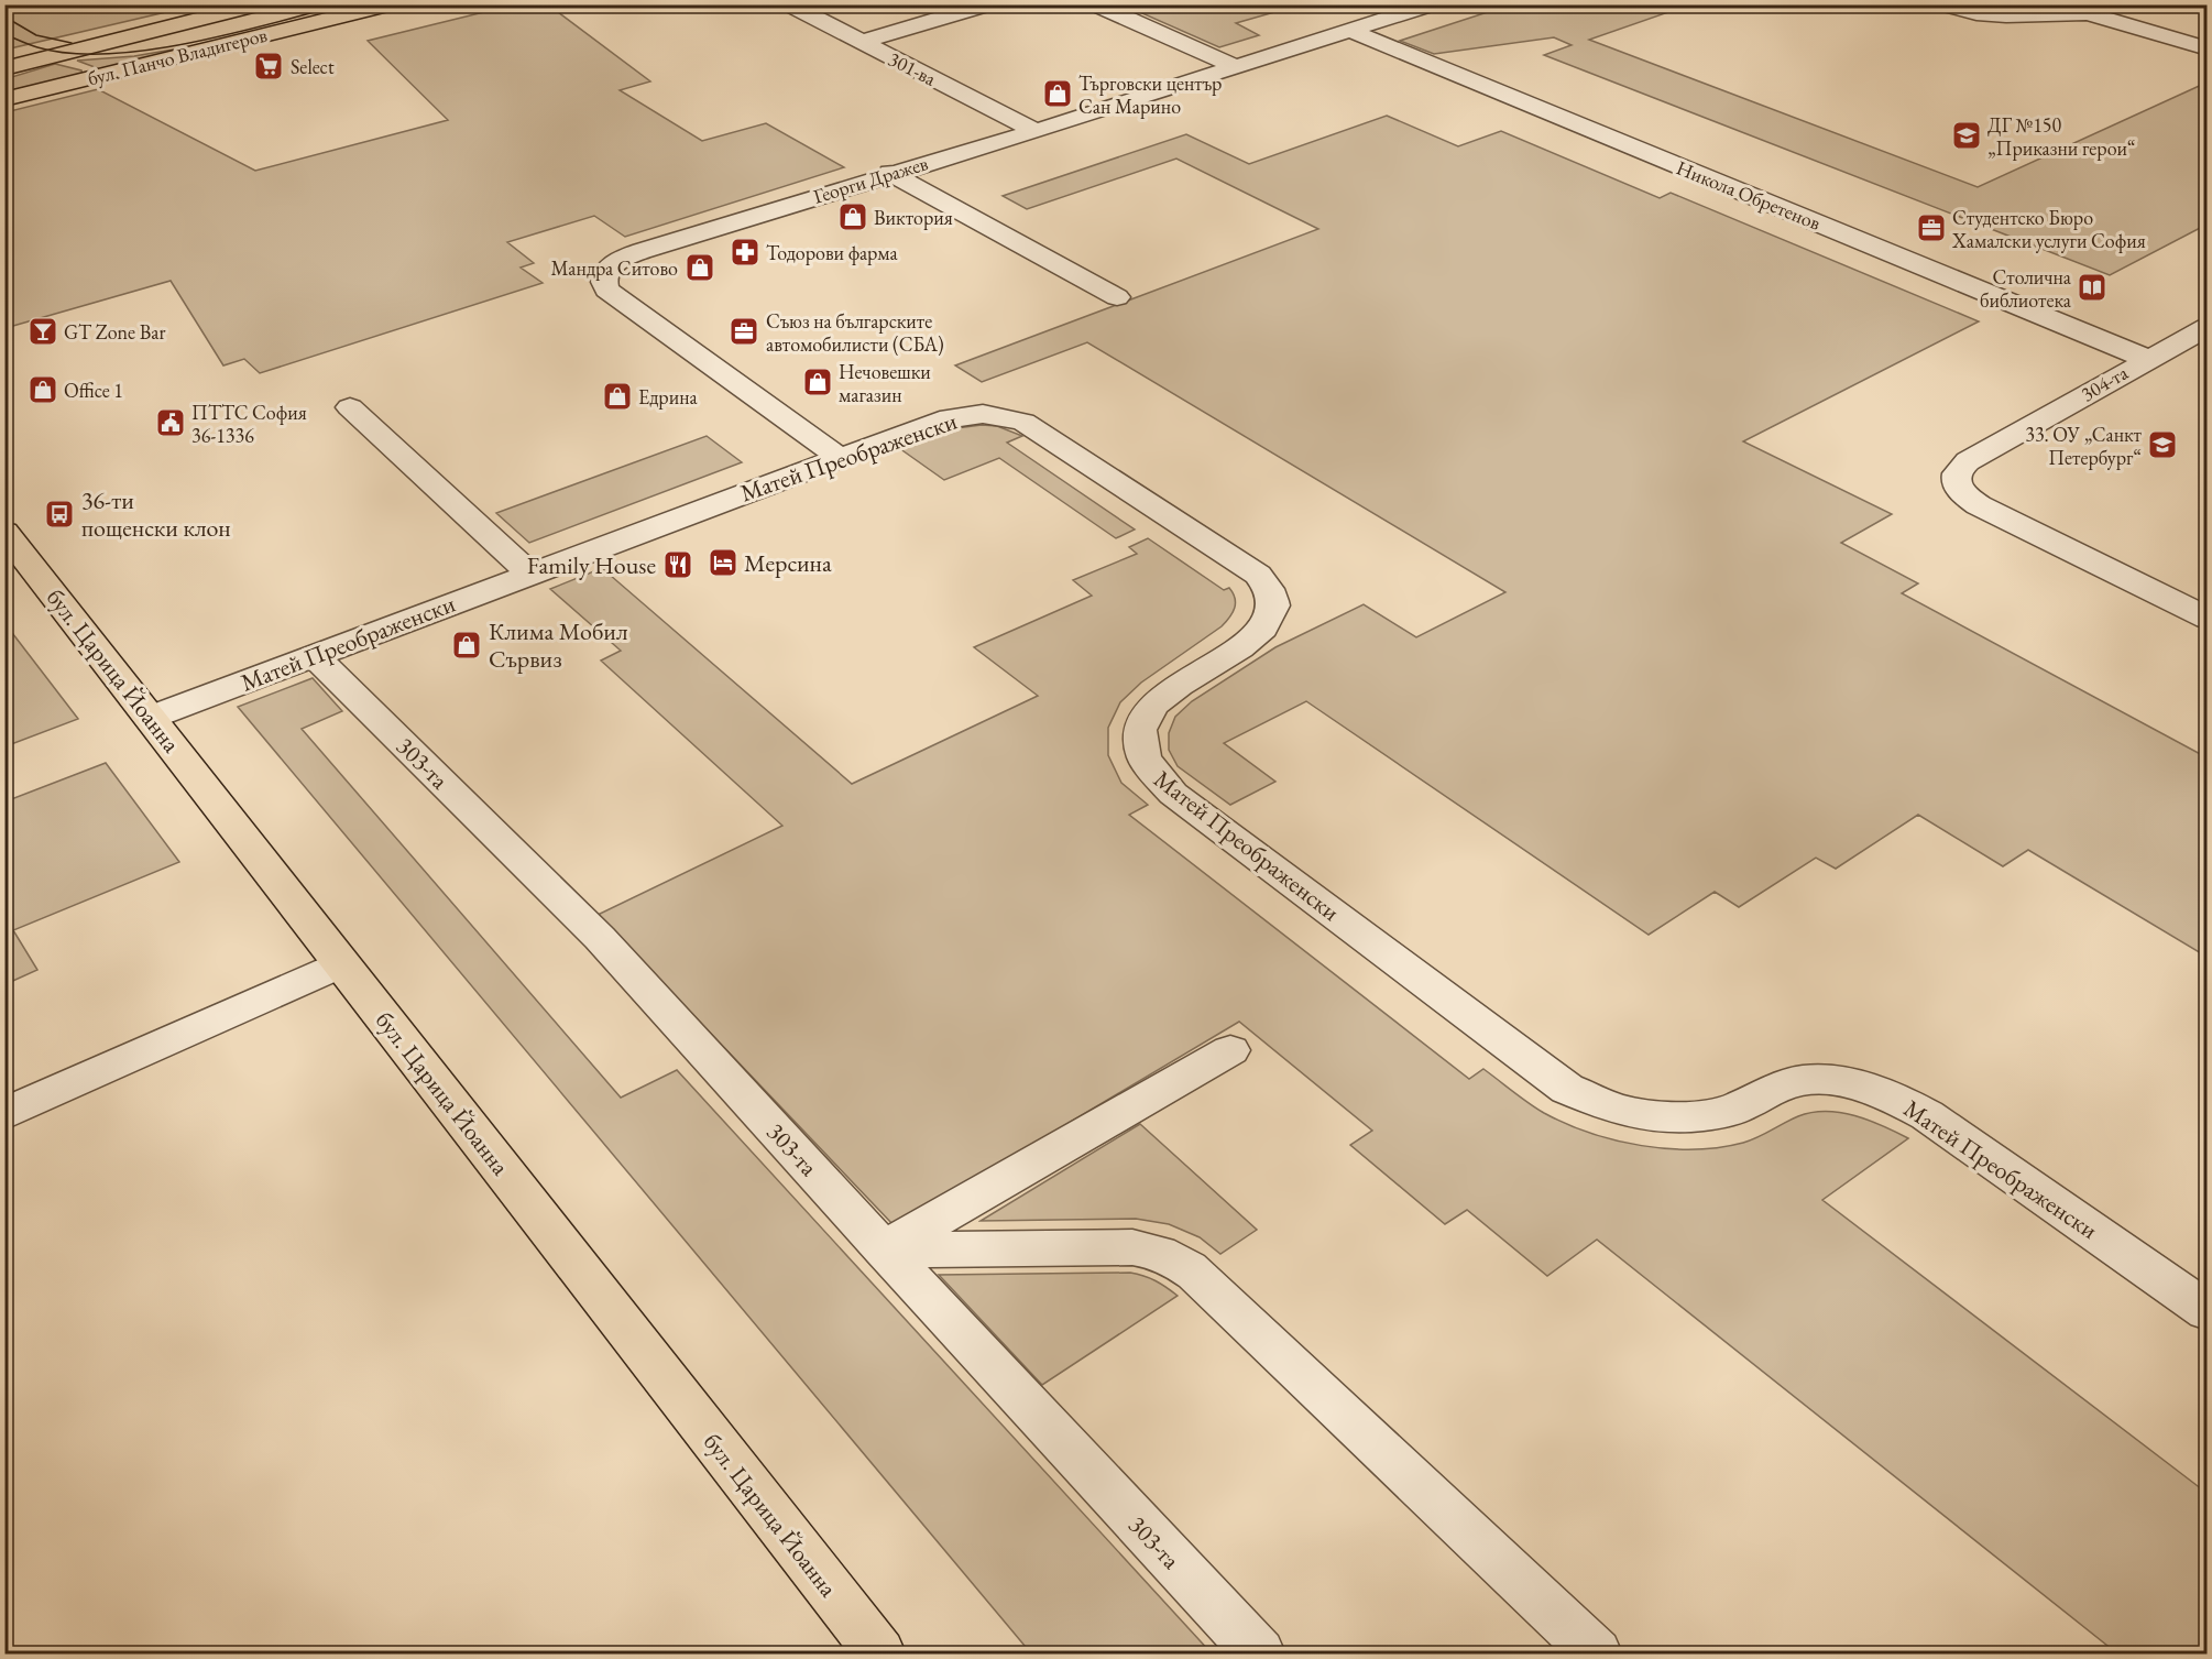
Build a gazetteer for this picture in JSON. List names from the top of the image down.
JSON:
{
  "streets": {
    "main road": ["бул. Панчо Владигеров", "бул. Царица Йоанна"],
    "street": [
      "301-ва",
      "Георги Дражев",
      "Никола Обретенов",
      "304-та",
      "Матей Преображенски",
      "303-та"
    ]
  },
  "crossings": [
    ["301-ва", "Георги Дражев"],
    ["Георги Дражев", "Никола Обретенов"],
    ["Георги Дражев", "Матей Преображенски"],
    ["Никола Обретенов", "304-та"],
    ["Матей Преображенски", "бул. Царица Йоанна"],
    ["Матей Преображенски", "303-та"]
  ],
  "places": {
    "supermarket": ["Select"],
    "shop": [
      "Търговски център Сан Марино",
      "Виктория",
      "Мандра Ситово",
      "Нечовешки магазин",
      "Office 1",
      "Едрина",
      "Клима Мобил Сървиз"
    ],
    "school or university": ["ДГ №150 „Приказни герои“", "33. ОУ „Санкт Петербург“"],
    "office": ["Студентско Бюро Хамалски услуги София", "Съюз на българските автомобилисти (СБА)"],
    "pharmacy": ["Тодорови фарма"],
    "library": ["Столична библиотека"],
    "bar": ["GT Zone Bar"],
    "public building": ["ПТТС София 36-1336"],
    "bus stop": ["36-ти пощенски клон"],
    "hotel": ["Мерсина"],
    "restaurant": ["Family House"]
  }
}
